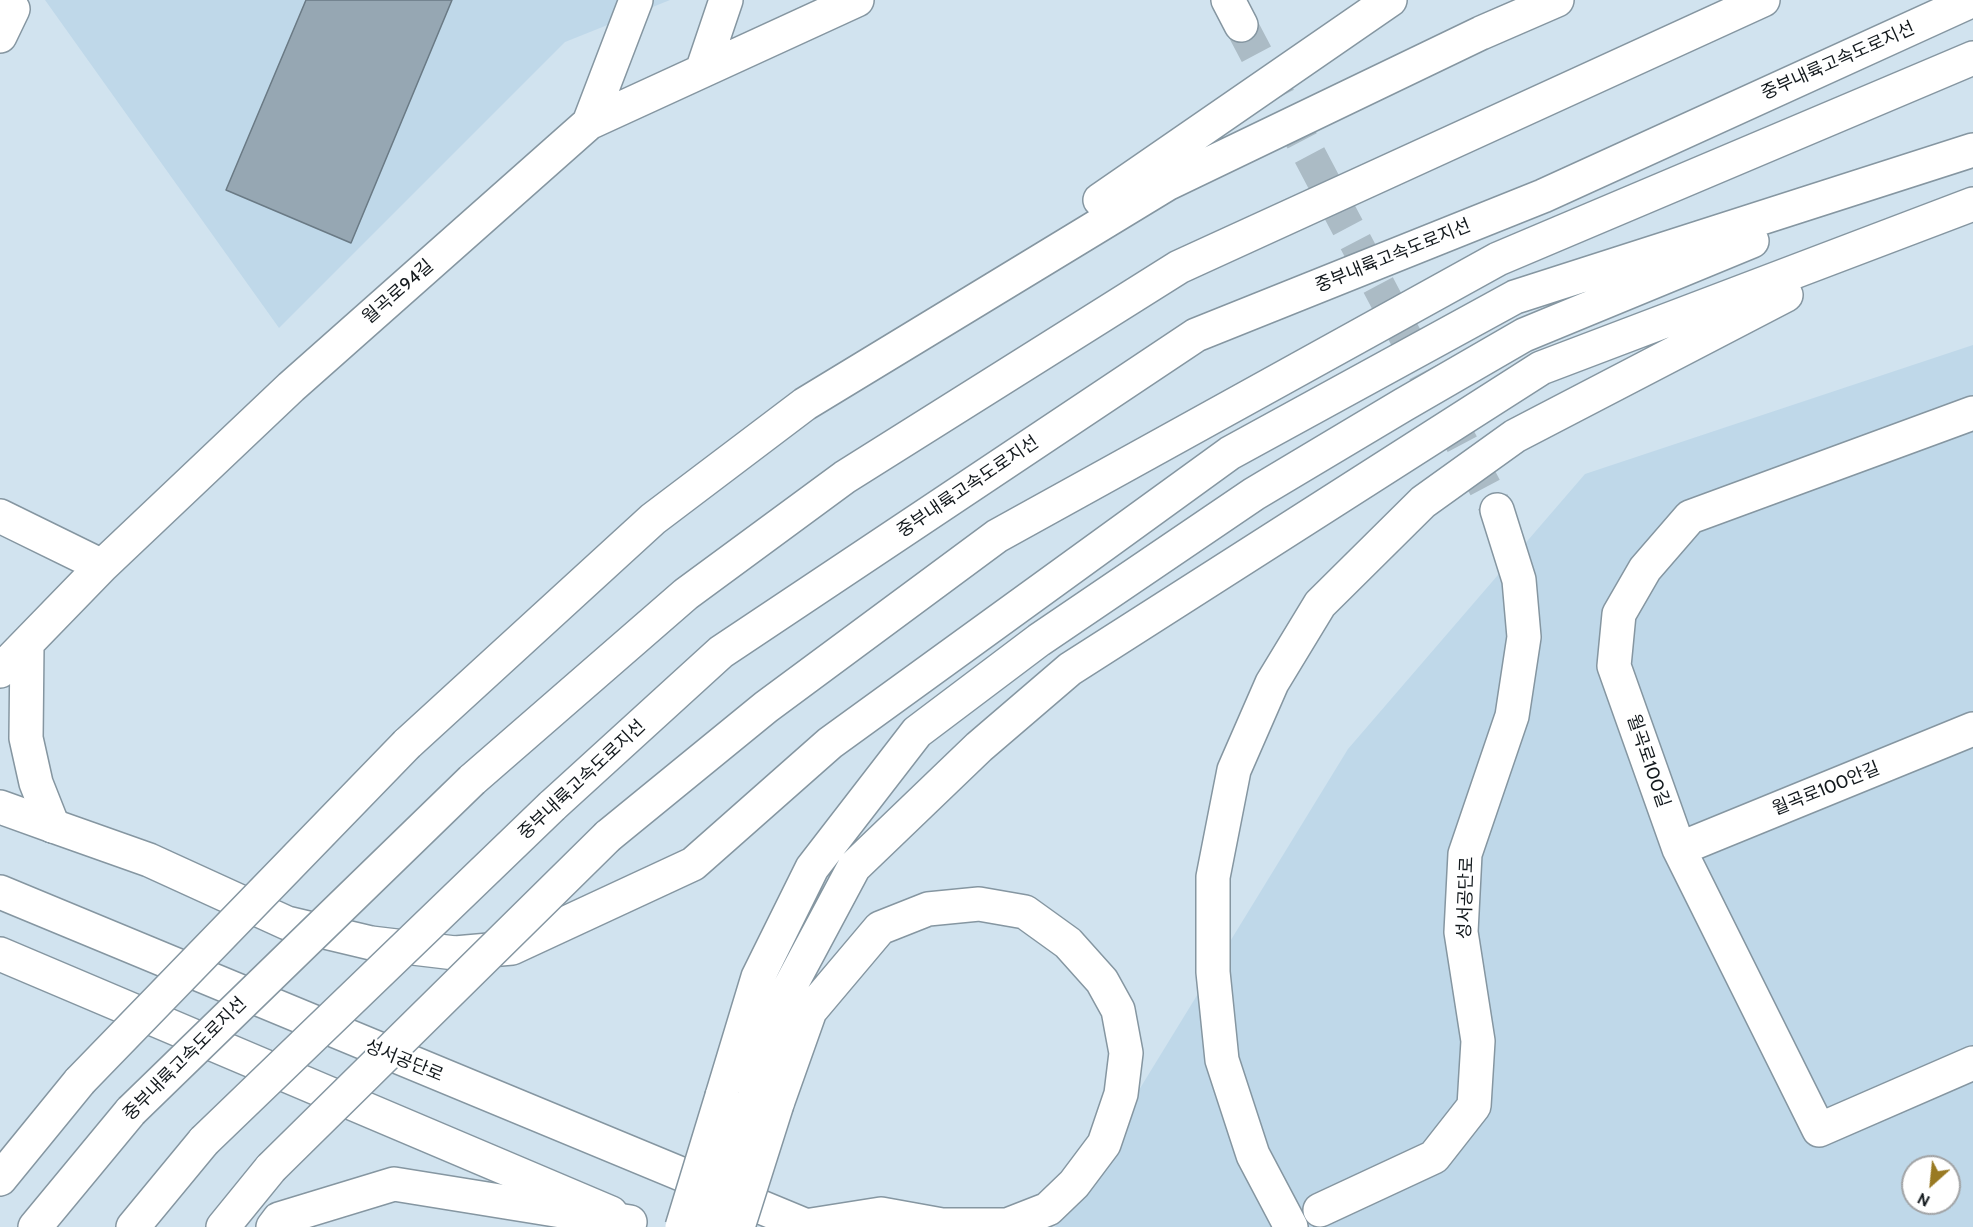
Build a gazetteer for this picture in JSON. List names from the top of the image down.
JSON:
{
  "streets": {
    "main road": [
      "중부내륙고속도로지선",
      "월곡로94길",
      "월곡로100길",
      "월곡로100안길",
      "성서공단로"
    ]
  },
  "crossings": [
    ["월곡로100길", "월곡로100안길"]
  ],
  "north": "bottom left"
}
